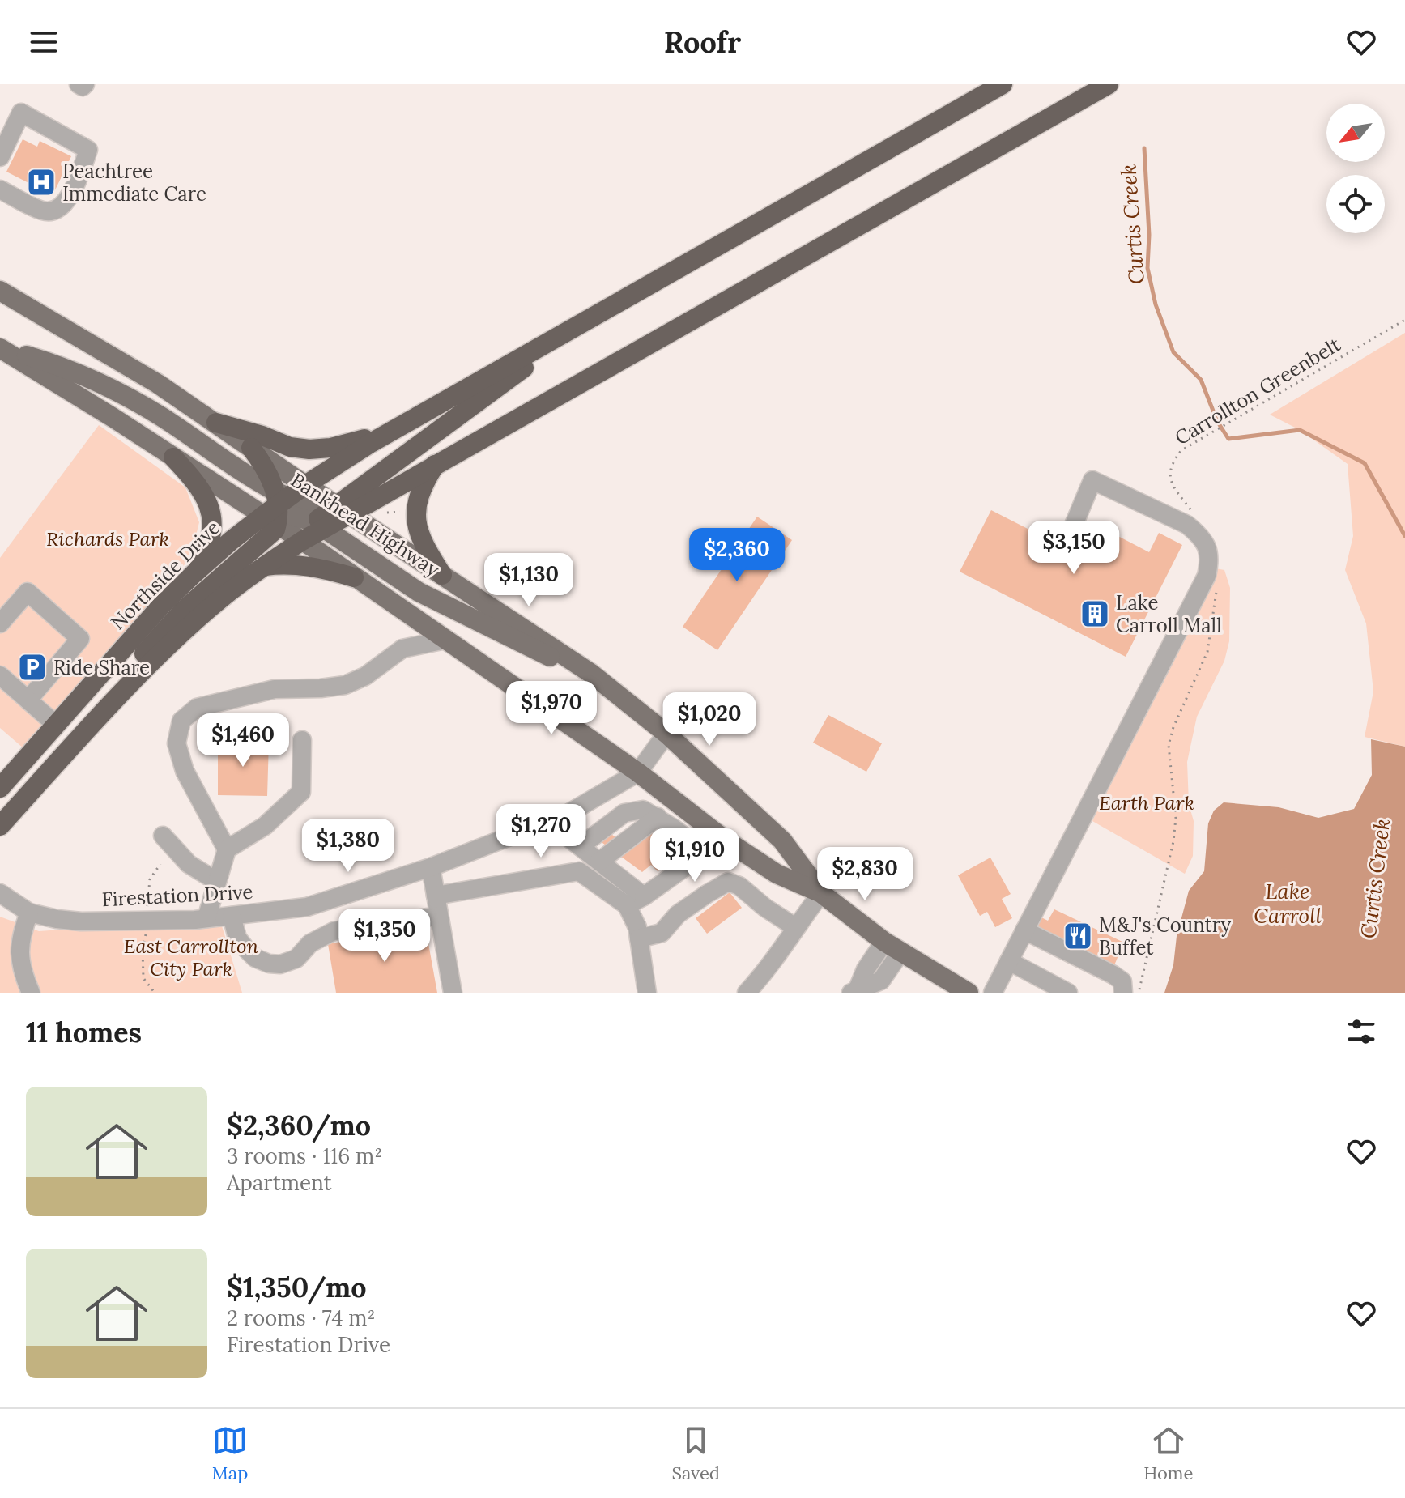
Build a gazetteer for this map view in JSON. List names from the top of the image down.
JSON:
{
  "streets": {
    "highway": ["Northside Drive"],
    "main road": ["Bankhead Highway"],
    "street": ["Firestation Drive"],
    "path": ["Carrollton Greenbelt"]
  },
  "crossings": [
    ["Bankhead Highway", "Northside Drive"],
    ["Bankhead Highway", "Firestation Drive"]
  ],
  "water": ["Curtis Creek", "Lake Carroll"],
  "parks": ["Richards Park", "Earth Park", "East Carrollton City Park"],
  "places": {
    "hospital": ["Peachtree Immediate Care"],
    "building": ["Lake Carroll Mall"],
    "parking": ["Ride Share"],
    "restaurant": ["M&J's Country Buffet"]
  },
  "north": "bottom left",
  "page": {
    "header": "Roofr",
    "price": [
      "$3,150",
      "$2,360",
      "$1,130",
      "$1,970",
      "$1,020",
      "$1,460",
      "$1,270",
      "$1,380",
      "$1,910",
      "$2,830",
      "$1,350"
    ],
    "heading": "11 homes",
    "list": [
      {
        "name": "$2,360/mo",
        "note": "3 rooms · 116 m² · Apartment"
      },
      {
        "name": "$1,350/mo",
        "note": "2 rooms · 74 m² · Firestation Drive"
      }
    ],
    "tabs": ["Map", "Saved", "Home"]
  }
}
